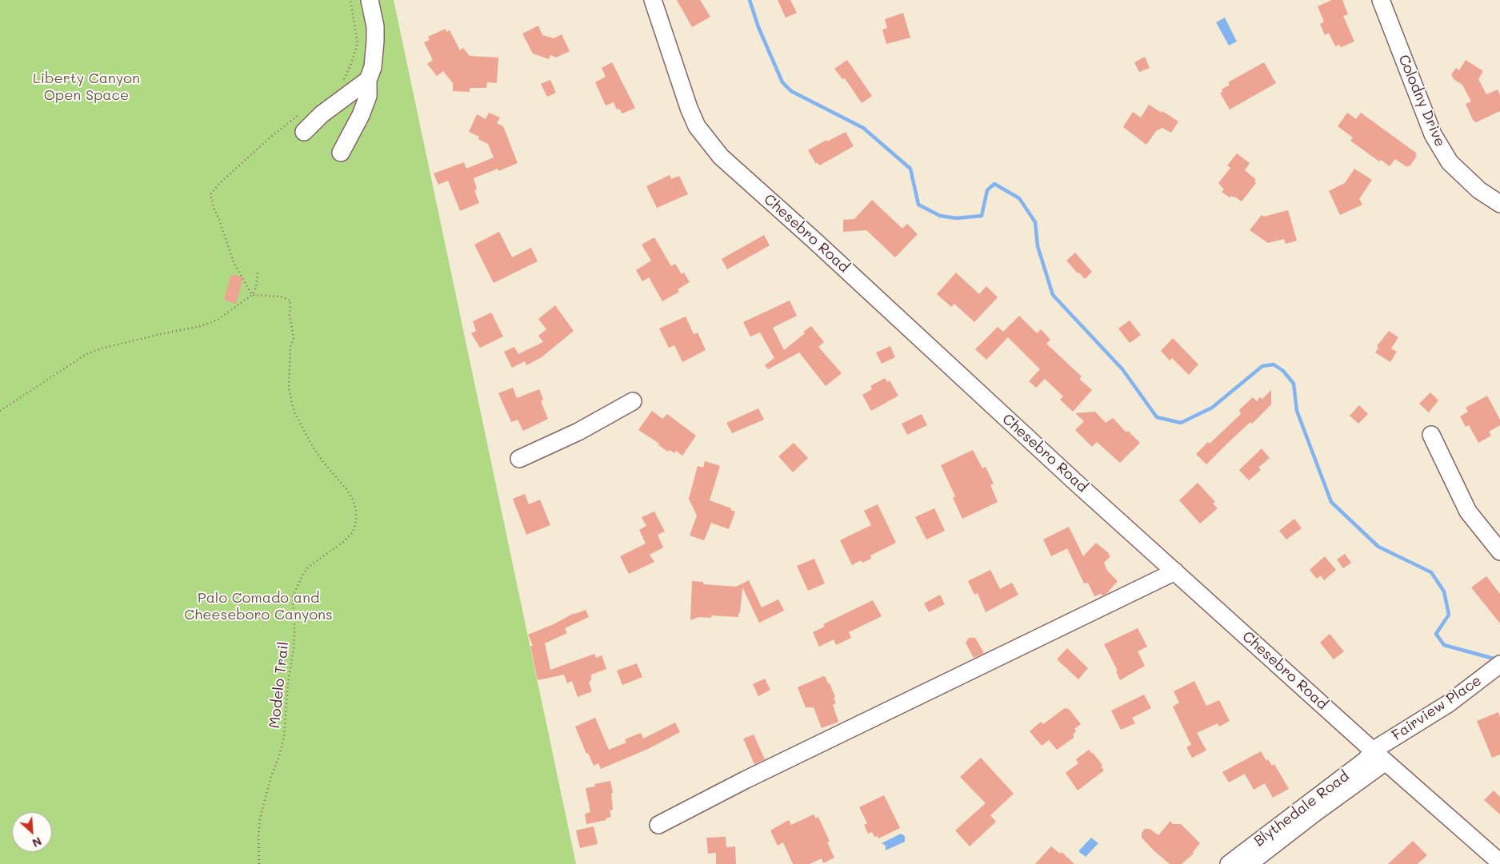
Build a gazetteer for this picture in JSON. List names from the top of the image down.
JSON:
{
  "streets": {
    "street": [
      "Colodny Drive",
      "Chesebro Road",
      "Fairview Place",
      "Blythedale Road"
    ],
    "path": ["Modelo Trail"]
  },
  "crossings": [
    ["Chesebro Road", "Fairview Place"],
    ["Chesebro Road", "Blythedale Road"],
    ["Fairview Place", "Blythedale Road"]
  ],
  "parks": ["Liberty Canyon Open Space", "Palo Comado and Cheeseboro Canyons"],
  "north": "bottom right"
}
